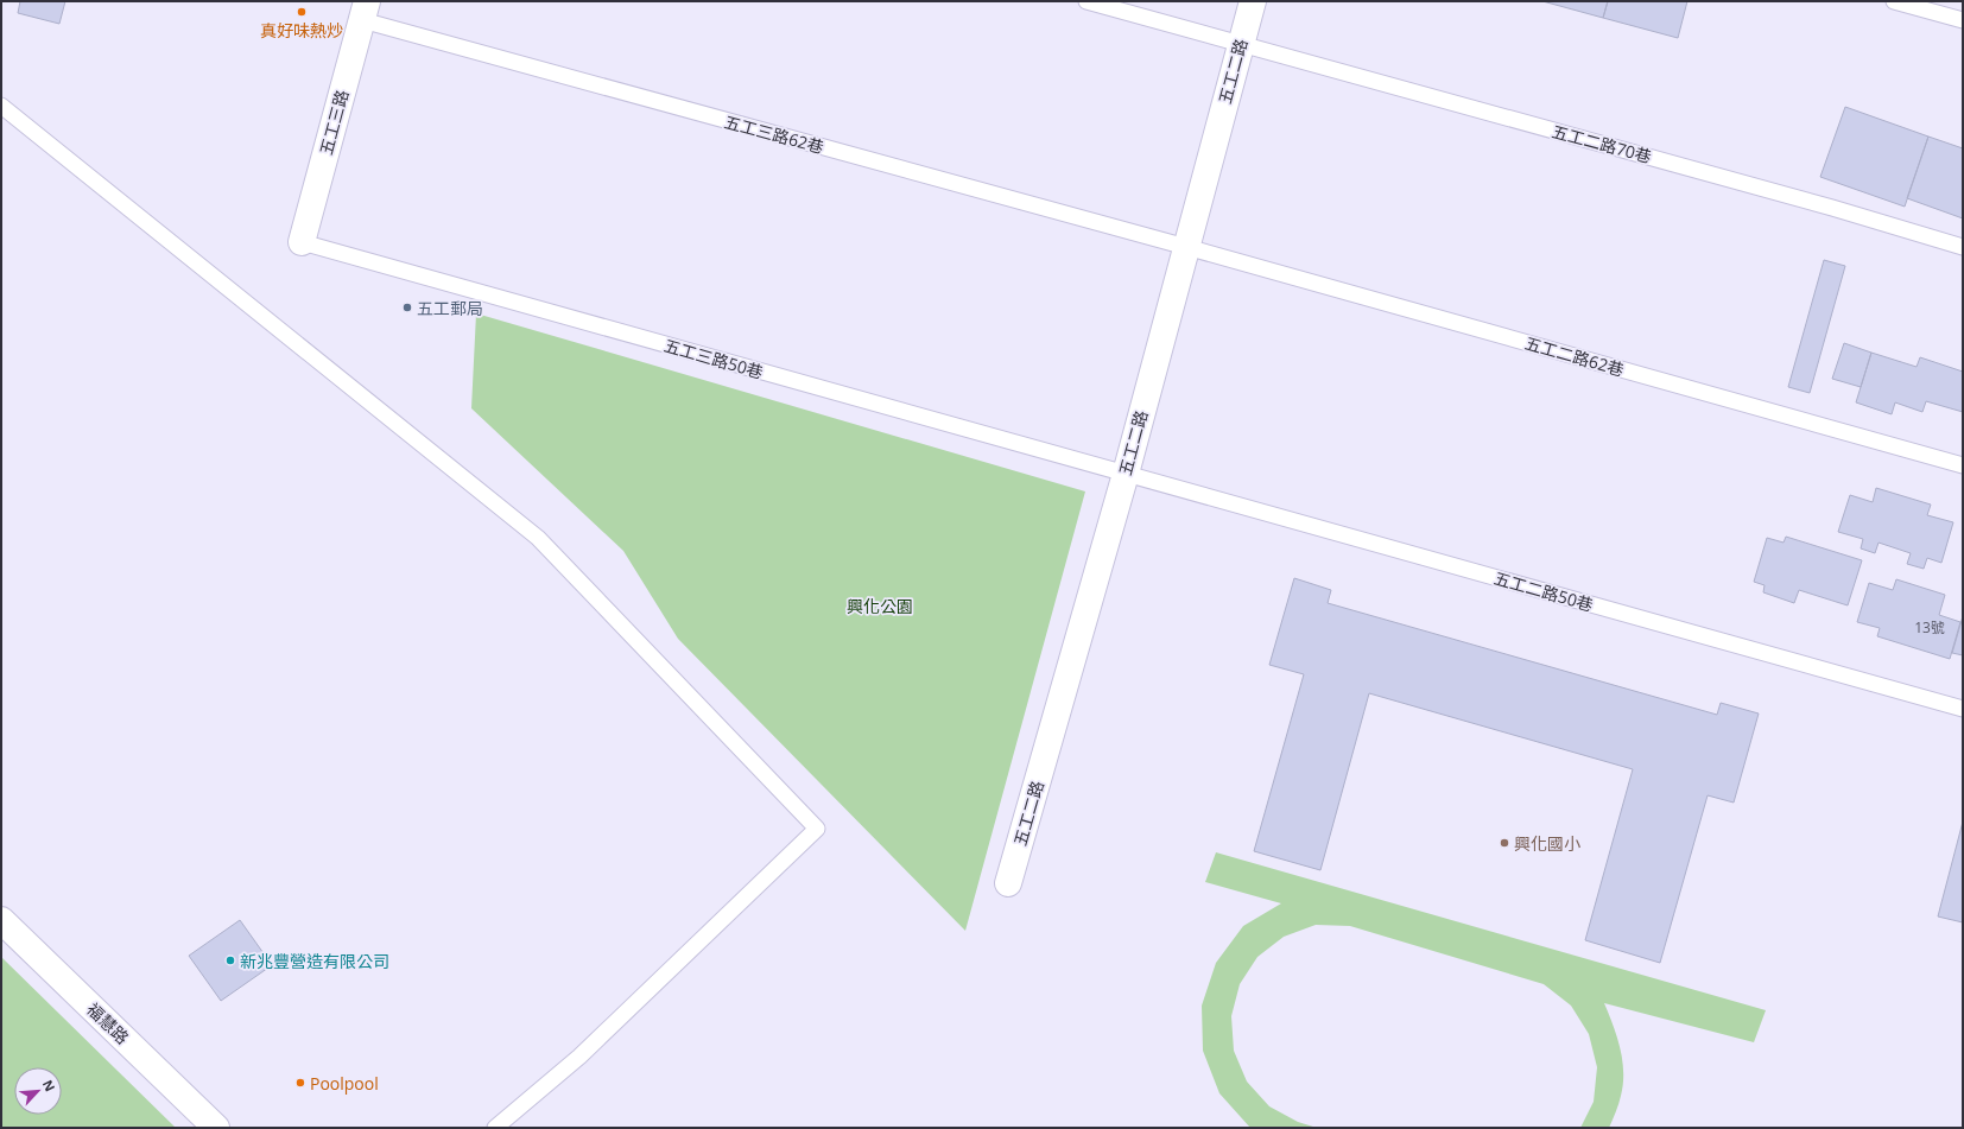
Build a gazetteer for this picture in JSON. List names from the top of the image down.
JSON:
{
  "streets": {
    "street": ["五工二路", "五工三路", "福慧路"],
    "lane": [
      "五工三路62巷",
      "五工二路70巷",
      "五工二路62巷",
      "五工三路50巷",
      "五工二路50巷"
    ]
  },
  "crossings": [
    ["五工二路", "五工三路62巷"],
    ["五工二路", "五工二路70巷"],
    ["五工二路", "五工二路62巷"],
    ["五工二路", "五工三路50巷"],
    ["五工二路", "五工二路50巷"],
    ["五工三路", "五工三路62巷"],
    ["五工三路", "五工三路50巷"],
    ["五工三路62巷", "五工二路62巷"],
    ["五工三路50巷", "五工二路50巷"]
  ],
  "parks": ["興化公園"],
  "places": [
    "真好味熱炒",
    "五工郵局",
    "興化國小",
    "新兆豐營造有限公司",
    "Poolpool"
  ],
  "house_numbers": ["13號"],
  "north": "top right"
}
